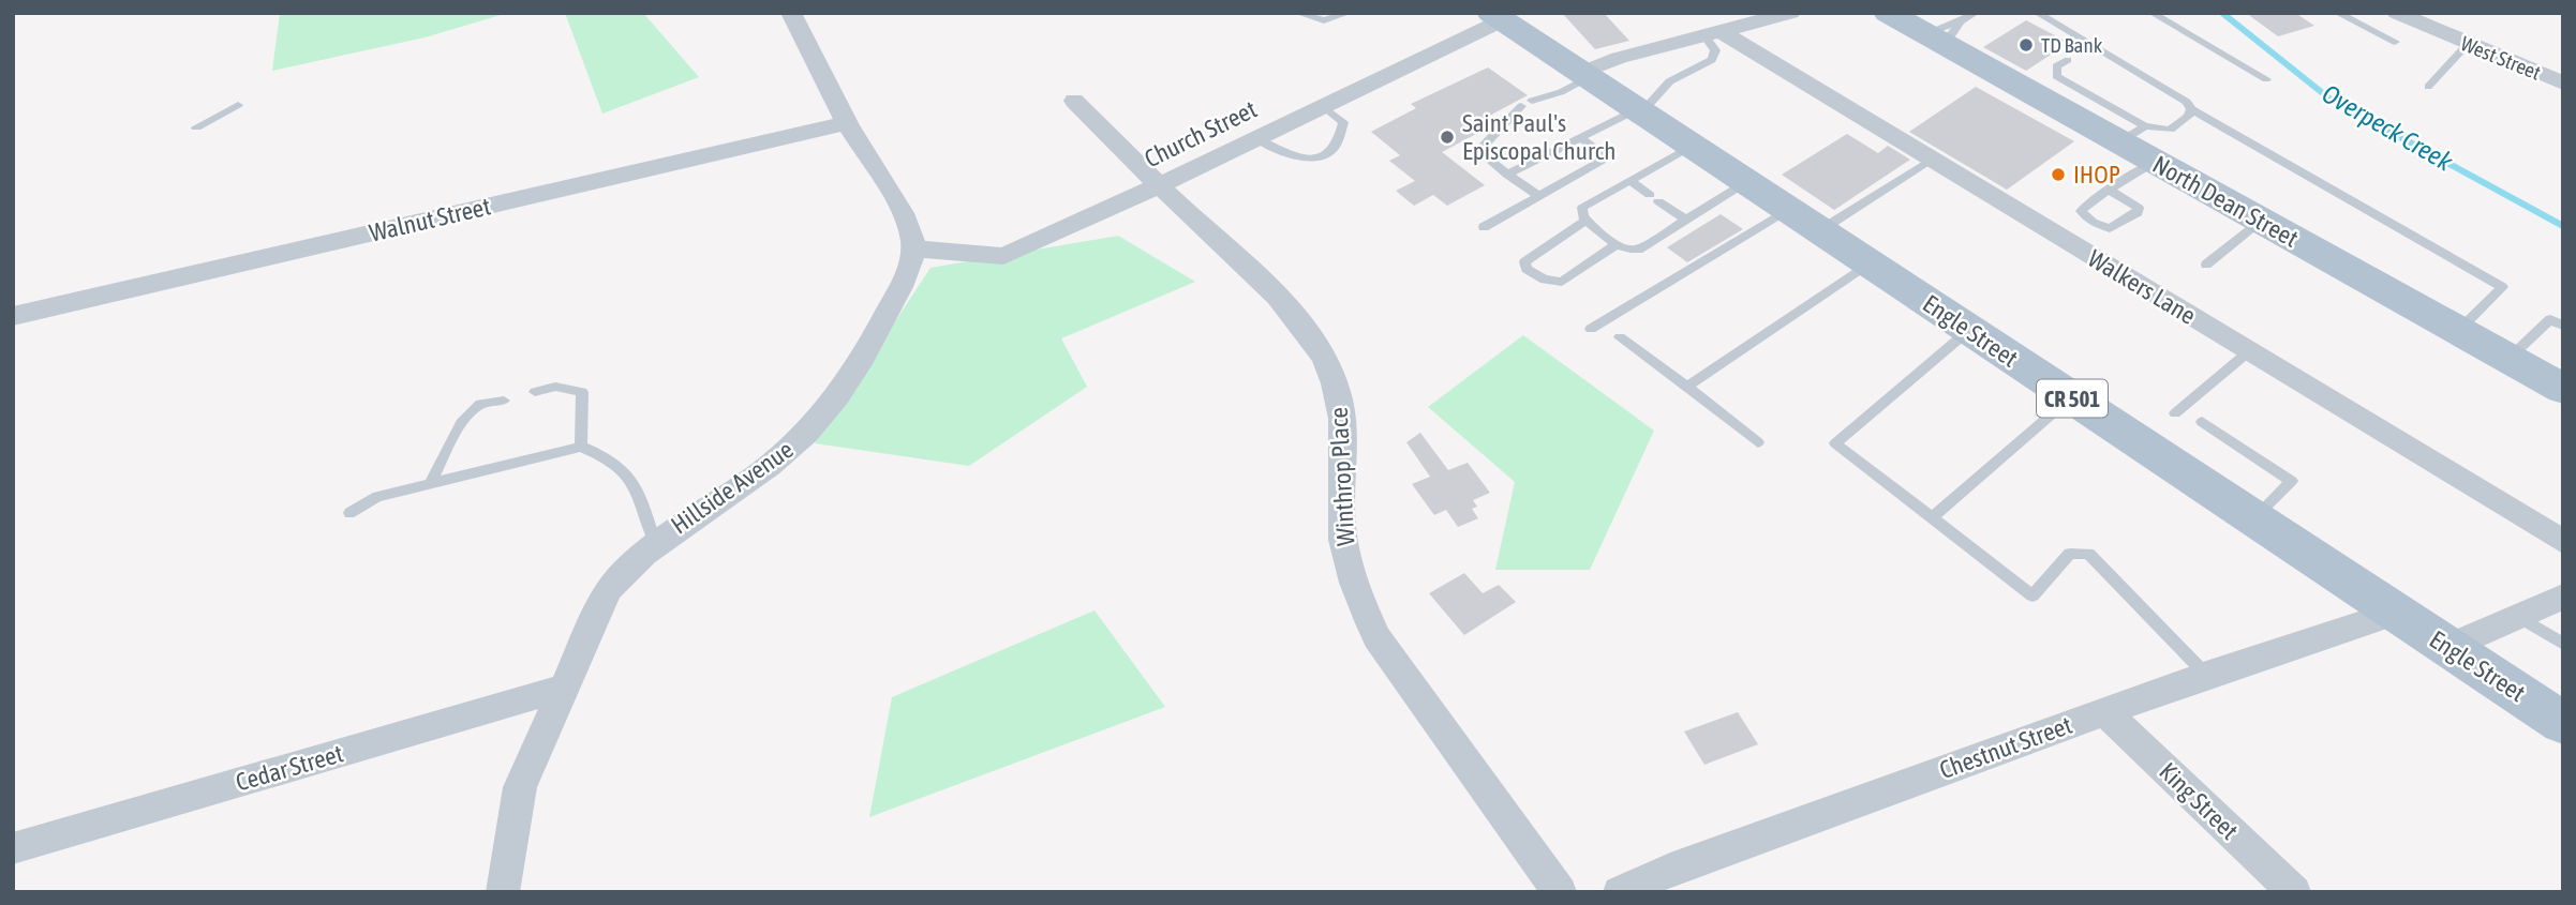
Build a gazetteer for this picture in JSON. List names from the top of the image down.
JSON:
{
  "streets": {
    "main road": ["North Dean Street", "Engle Street", "CR 501"],
    "street": [
      "West Street",
      "Church Street",
      "Walnut Street",
      "Walkers Lane",
      "Winthrop Place",
      "Hillside Avenue",
      "Chestnut Street",
      "Cedar Street",
      "King Street"
    ]
  },
  "crossings": [
    ["Church Street", "Engle Street"],
    ["Church Street", "Winthrop Place"],
    ["Church Street", "Hillside Avenue"],
    ["Engle Street", "Chestnut Street"],
    ["Hillside Avenue", "Cedar Street"],
    ["Chestnut Street", "King Street"]
  ],
  "water": ["Overpeck Creek"],
  "places": ["TD Bank", "Saint Paul's Episcopal Church", "IHOP"]
}
